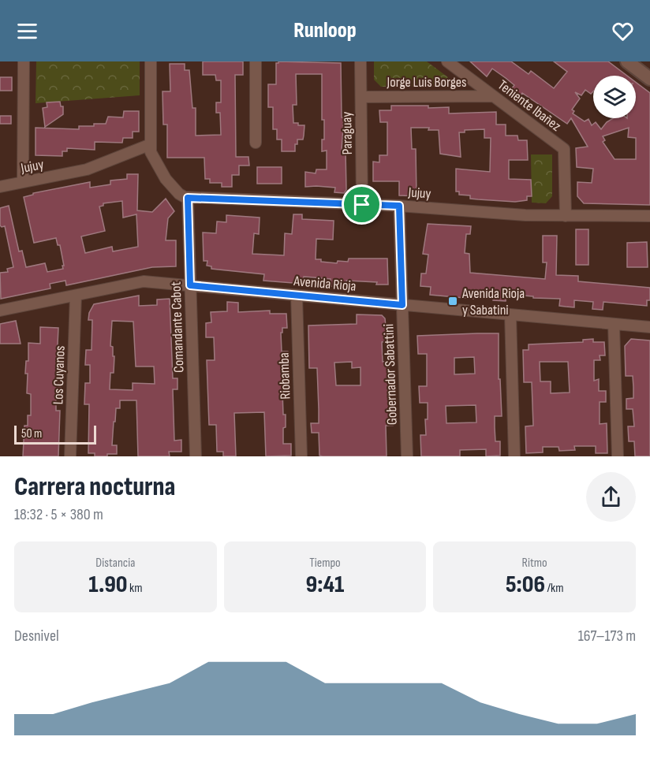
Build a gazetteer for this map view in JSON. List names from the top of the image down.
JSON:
{
  "streets": {
    "street": [
      "Jorge Luis Borges",
      "Teniente Ibañez",
      "Paraguay",
      "Jujuy",
      "Avenida Rioja",
      "Comandante Cabot",
      "Gobernador Sabattini",
      "Los Cuyanos",
      "Riobamba"
    ]
  },
  "crossings": [
    ["Jorge Luis Borges", "Teniente Ibañez"],
    ["Jorge Luis Borges", "Paraguay"],
    ["Teniente Ibañez", "Jujuy"],
    ["Paraguay", "Jujuy"],
    ["Jujuy", "Comandante Cabot"],
    ["Jujuy", "Gobernador Sabattini"],
    ["Avenida Rioja", "Comandante Cabot"],
    ["Avenida Rioja", "Gobernador Sabattini"],
    ["Avenida Rioja", "Los Cuyanos"],
    ["Avenida Rioja", "Riobamba"]
  ],
  "places": {
    "transit": ["Avenida Rioja y Sabatini"]
  },
  "scale_bar": "50 m",
  "page": {
    "header": "Runloop",
    "scale": "50 m",
    "heading": ["Carrera nocturna", "18:32 · 5 × 380 m"],
    "stats": [
      ["Distancia", "1.90 km"],
      ["Tiempo", "9:41"],
      ["Ritmo", "5:06 /km"]
    ],
    "chart": ["Desnivel", "167–173 m"]
  }
}
